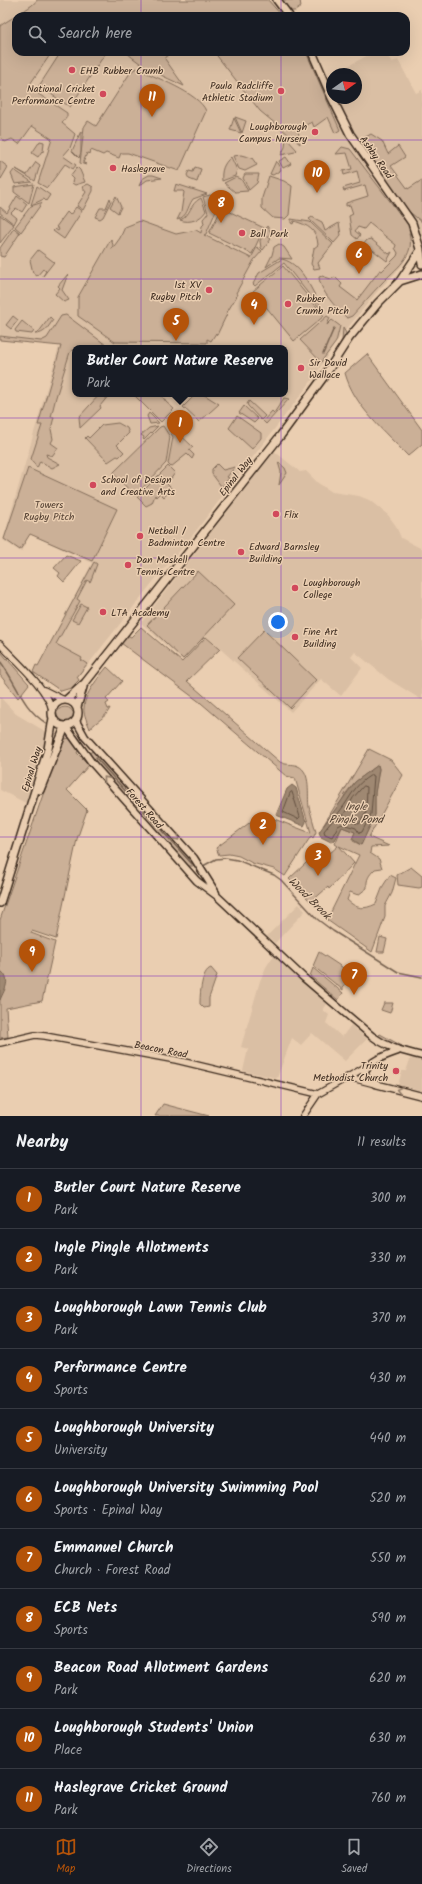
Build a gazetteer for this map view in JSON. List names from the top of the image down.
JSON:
{
  "streets": {
    "main road": ["Ashby Road", "Epinal Way", "Forest Road"],
    "street": ["Beacon Road"]
  },
  "crossings": [
    ["Ashby Road", "Epinal Way"],
    ["Epinal Way", "Forest Road"]
  ],
  "water": ["Ingle Pingle Pond", "Wood Brook"],
  "parks": ["Towers Rugby Pitch"],
  "places": [
    "EHB Rubber Crumb",
    "Paula Radcliffe Athletic Stadium",
    "National Cricket Performance Centre",
    "Loughborough Campus Nursery",
    "Haslegrave",
    "Ball Park",
    "1st XV Rugby Pitch",
    "Rubber Crumb Pitch",
    "Sir David Wallace",
    "School of Design and Creative Arts",
    "Flix",
    "Netball / Badminton Centre",
    "Edward Barnsley Building",
    "Dan Maskell Tennis Centre",
    "Loughborough College",
    "LTA Academy",
    "Fine Art Building",
    "Trinity Methodist Church"
  ],
  "north": "right",
  "page": {
    "search": "Search here",
    "pins": [
      "11",
      "10",
      "8",
      "6",
      "4",
      "5",
      "1",
      "2",
      "3",
      "9",
      "7"
    ],
    "popup": ["Butler Court Nature Reserve", "Park"],
    "heading": ["Nearby", "11 results"],
    "list": [
      {
        "mark": "1",
        "name": "Butler Court Nature Reserve",
        "note": "Park",
        "value": "300 m"
      },
      {
        "mark": "2",
        "name": "Ingle Pingle Allotments",
        "note": "Park",
        "value": "330 m"
      },
      {
        "mark": "3",
        "name": "Loughborough Lawn Tennis Club",
        "note": "Park",
        "value": "370 m"
      },
      {
        "mark": "4",
        "name": "Performance Centre",
        "note": "Sports",
        "value": "430 m"
      },
      {
        "mark": "5",
        "name": "Loughborough University",
        "note": "University",
        "value": "440 m"
      },
      {
        "mark": "6",
        "name": "Loughborough University Swimming Pool",
        "note": "Sports · Epinal Way",
        "value": "520 m"
      },
      {
        "mark": "7",
        "name": "Emmanuel Church",
        "note": "Church · Forest Road",
        "value": "550 m"
      },
      {
        "mark": "8",
        "name": "ECB Nets",
        "note": "Sports",
        "value": "590 m"
      },
      {
        "mark": "9",
        "name": "Beacon Road Allotment Gardens",
        "note": "Park",
        "value": "620 m"
      },
      {
        "mark": "10",
        "name": "Loughborough Students' Union",
        "note": "Place",
        "value": "630 m"
      },
      {
        "mark": "11",
        "name": "Haslegrave Cricket Ground",
        "note": "Park",
        "value": "760 m"
      }
    ],
    "nav": ["Map", "Directions", "Saved"]
  }
}
